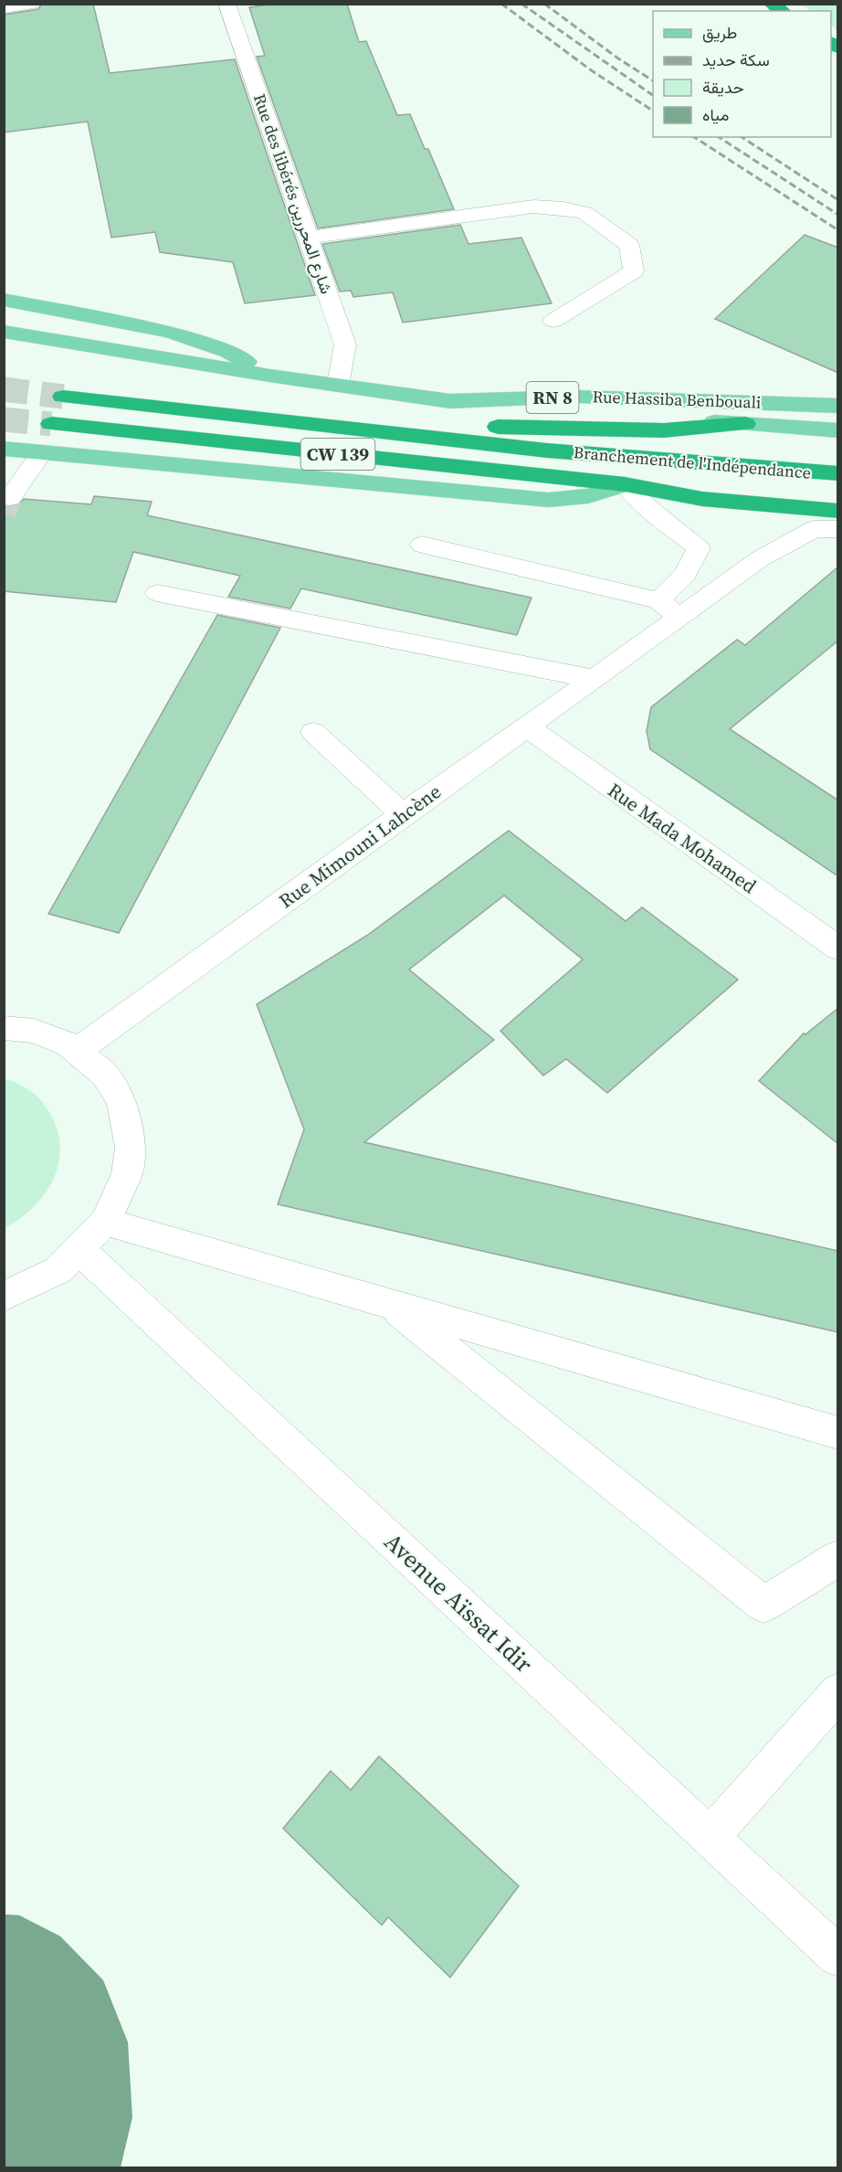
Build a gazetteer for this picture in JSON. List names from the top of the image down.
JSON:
{
  "streets": {
    "highway": ["CW 139", "Branchement de l'Indépendance"],
    "main road": ["RN 8", "Rue Hassiba Benbouali"],
    "street": [
      "Rue des libérés شارع المحررين",
      "Rue Mada Mohamed",
      "Rue Mimouni Lahcène",
      "Avenue Aïssat Idir"
    ]
  },
  "crossings": [
    ["Rue des libérés شارع المحررين", "Rue Hassiba Benbouali"],
    ["RN 8", "Rue Hassiba Benbouali"],
    ["CW 139", "Branchement de l'Indépendance"],
    ["Rue Mada Mohamed", "Rue Mimouni Lahcène"]
  ],
  "legend": [
    "طريق",
    "سكة حديد",
    "حديقة",
    "مياه"
  ]
}
